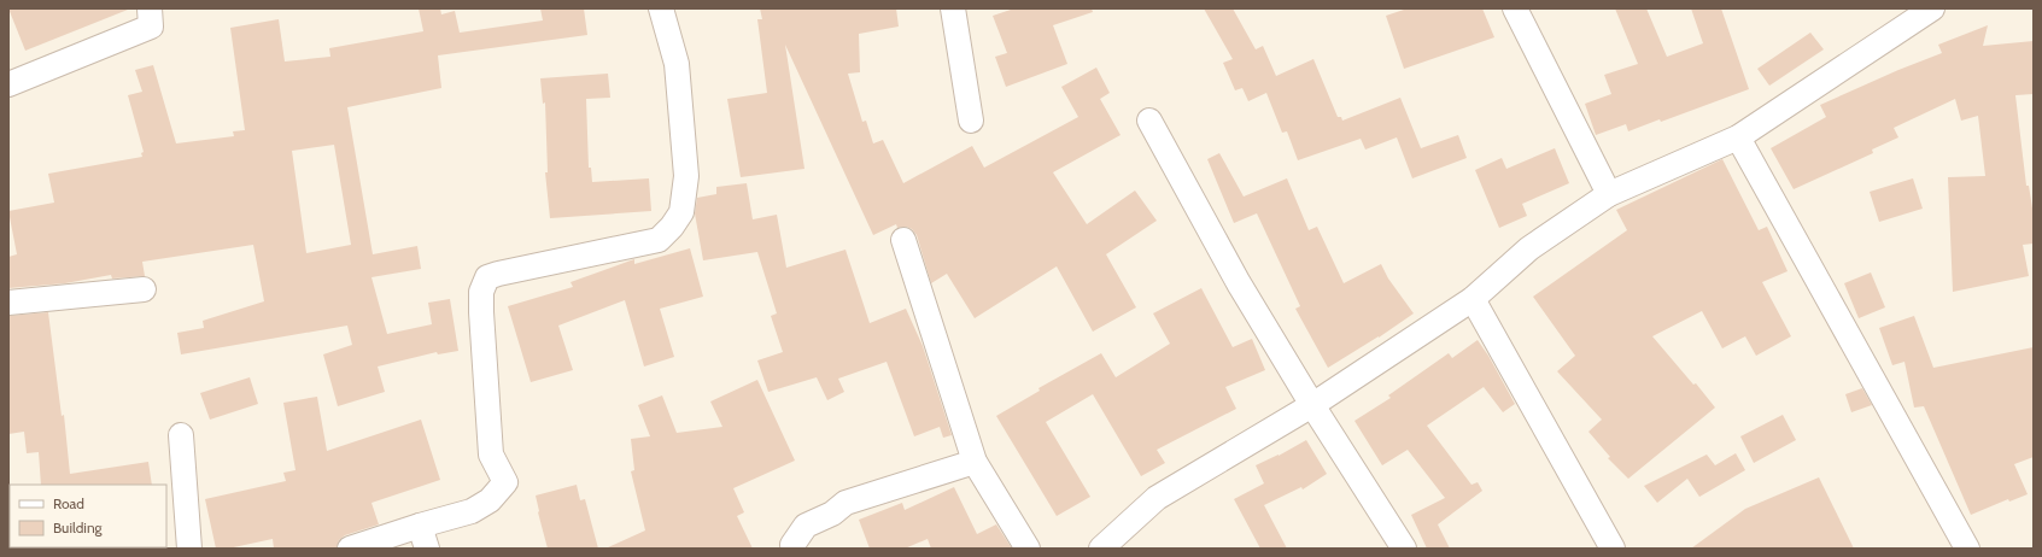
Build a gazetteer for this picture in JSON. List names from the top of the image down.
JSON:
{
  "legend": ["Road", "Building"]
}
